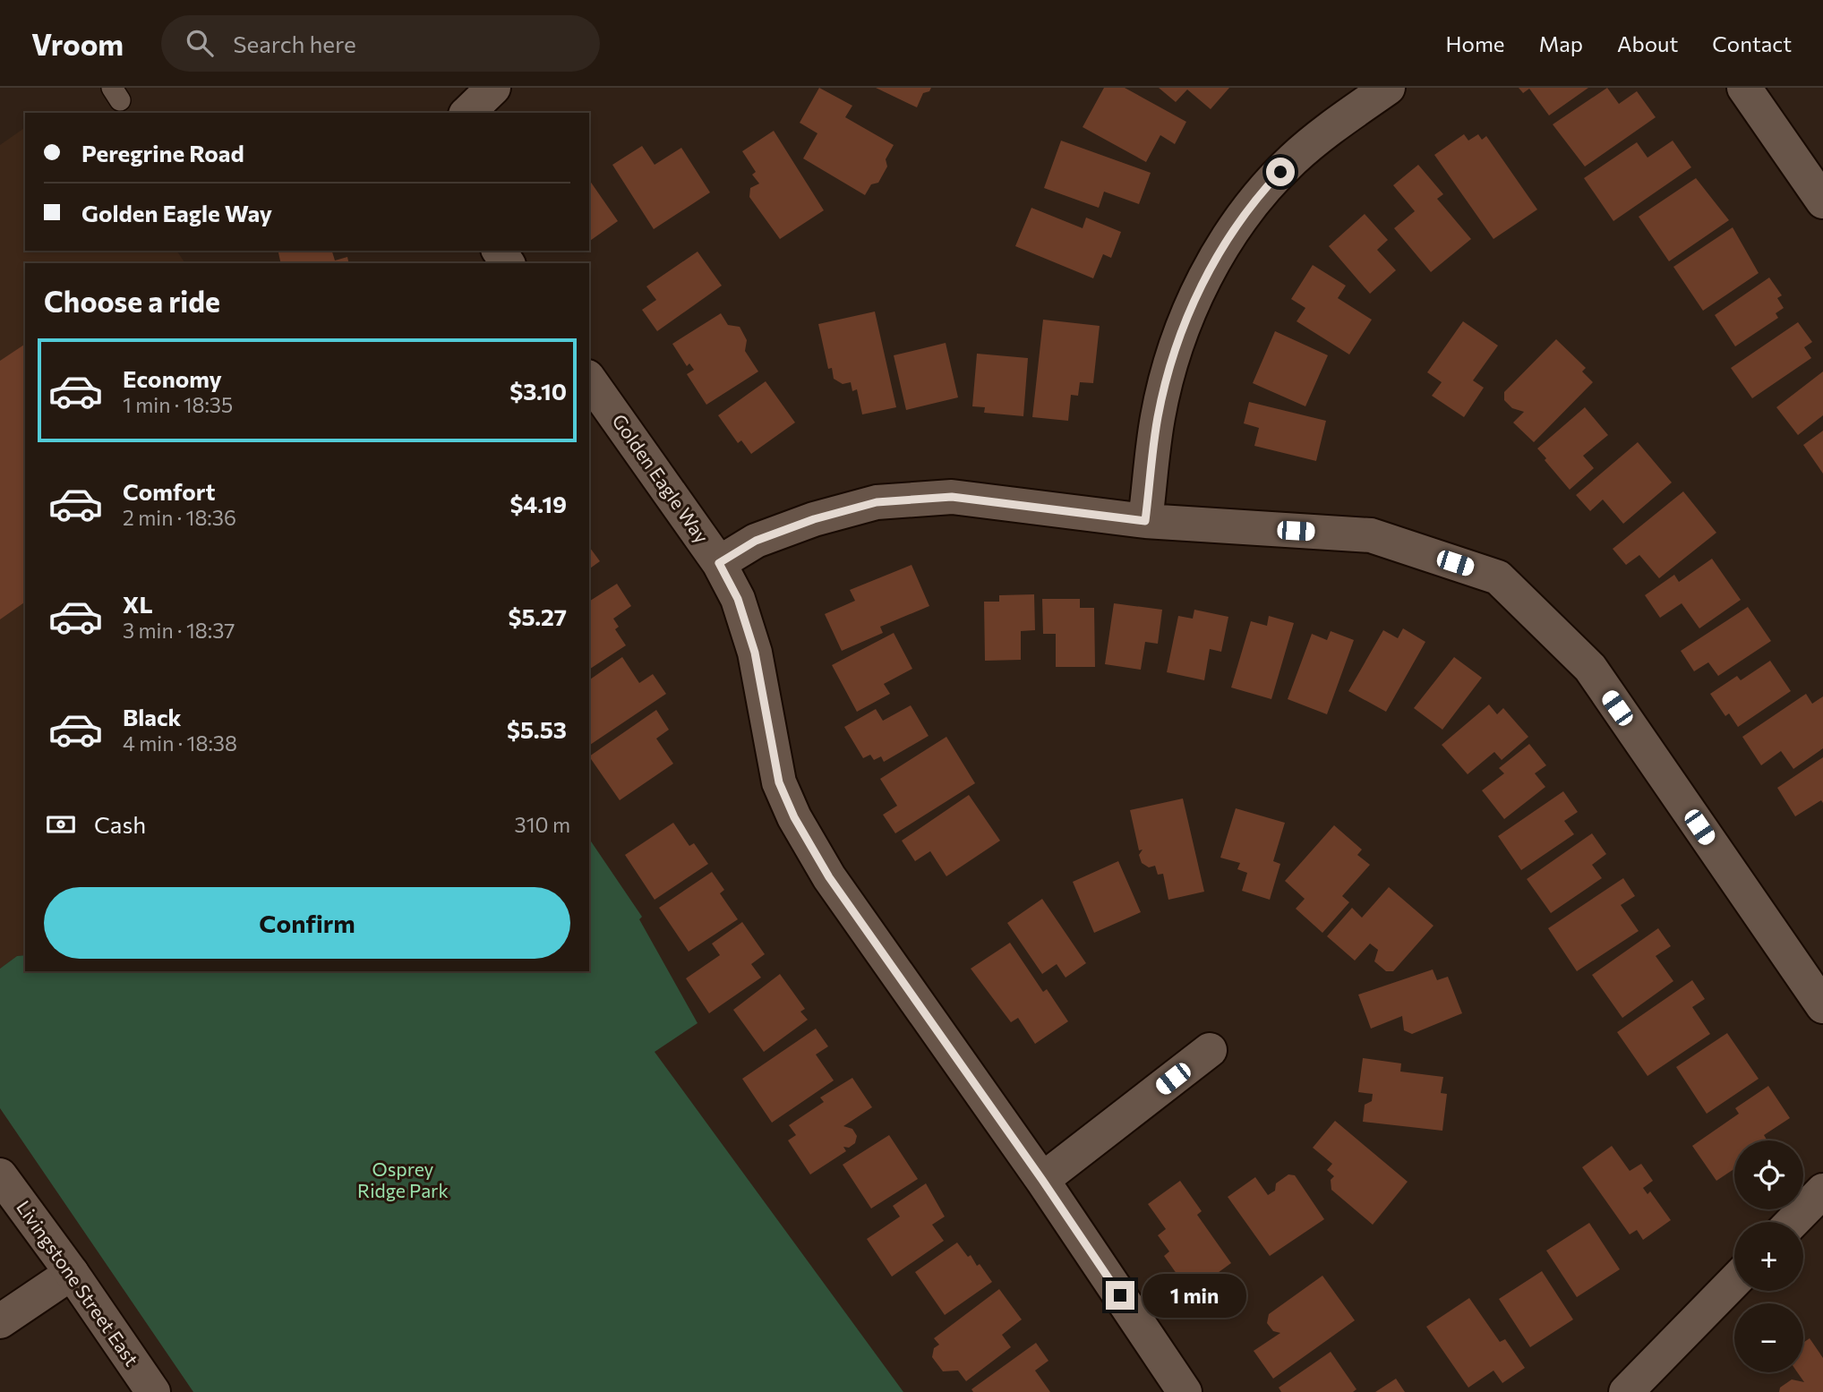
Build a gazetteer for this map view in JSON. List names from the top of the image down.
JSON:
{
  "streets": {
    "street": ["Golden Eagle Way", "Livingstone Street East"]
  },
  "parks": ["Osprey Ridge Park"],
  "page": {
    "header": "Vroom",
    "search": "Search here",
    "nav": [
      "Home",
      "Map",
      "About",
      "Contact"
    ],
    "banner": ["Peregrine Road", "Golden Eagle Way"],
    "heading": "Choose a ride",
    "list": [
      {
        "name": "Economy",
        "note": "1 min · 18:35",
        "value": "$3.10"
      },
      {
        "name": "Comfort",
        "note": "2 min · 18:36",
        "value": "$4.19"
      },
      {
        "name": "XL",
        "note": "3 min · 18:37",
        "value": "$5.27"
      },
      {
        "name": "Black",
        "note": "4 min · 18:38",
        "value": "$5.53"
      }
    ],
    "pay": ["Cash", "310 m"],
    "buttons": "Confirm",
    "map_buttons": ["+", "−"],
    "bubble": "1 min"
  }
}
